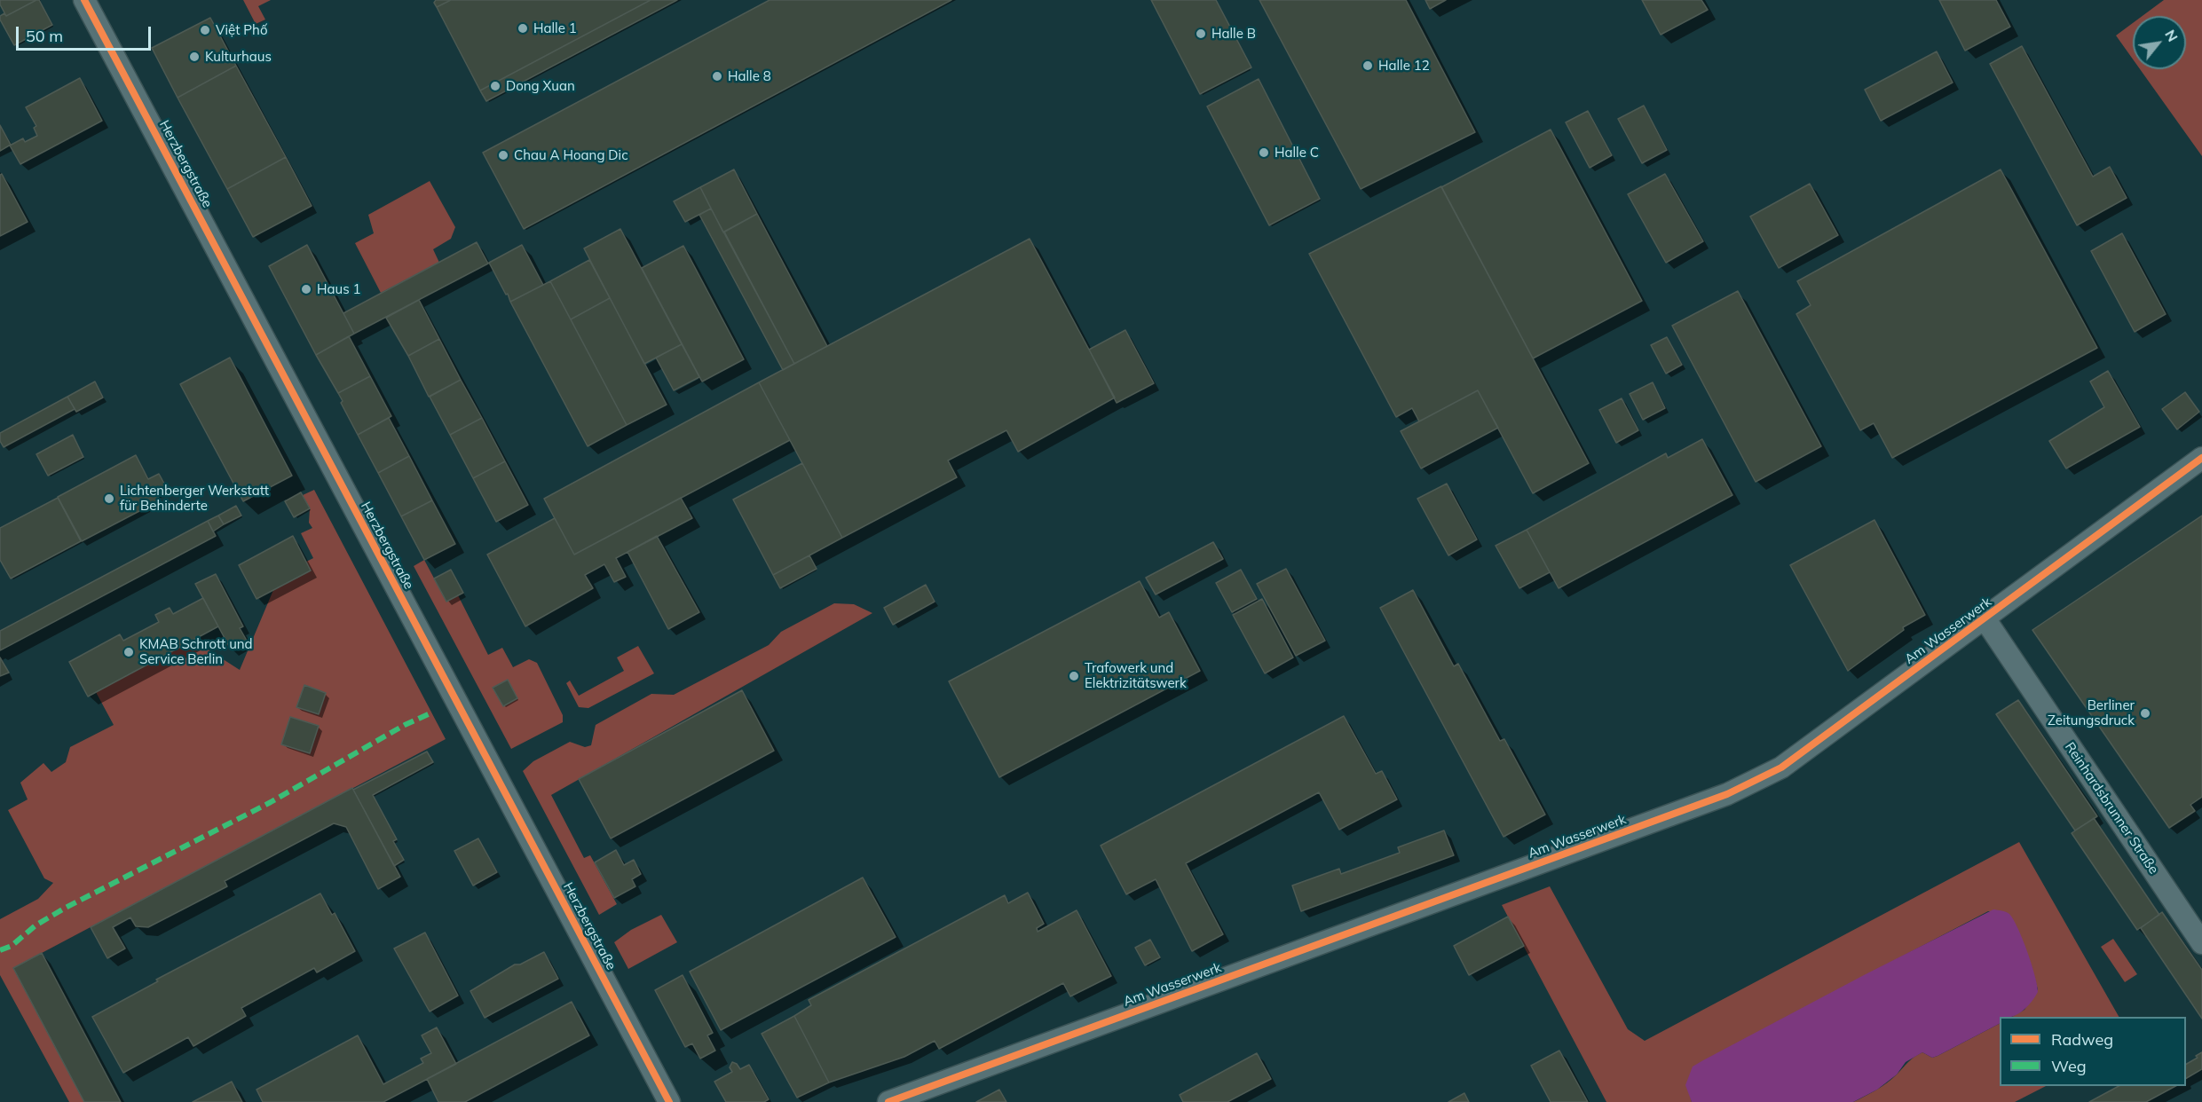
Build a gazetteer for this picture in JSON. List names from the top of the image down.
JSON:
{
  "streets": {
    "street": ["Herzbergstraße", "Am Wasserwerk", "Reinhardsbrunner Straße"]
  },
  "crossings": [
    ["Am Wasserwerk", "Reinhardsbrunner Straße"]
  ],
  "places": [
    "Halle 1",
    "Việt Phố",
    "Halle B",
    "Kulturhaus",
    "Halle 12",
    "Halle 8",
    "Dong Xuan",
    "Halle C",
    "Chau A Hoang Dic",
    "Haus 1",
    "Lichtenberger Werkstatt für Behinderte",
    "KMAB Schrott und Service Berlin",
    "Trafowerk und Elektrizitätswerk",
    "Berliner Zeitungsdruck"
  ],
  "legend": ["Radweg", "Weg"],
  "scale_bar": "50 m",
  "north": "top right"
}
